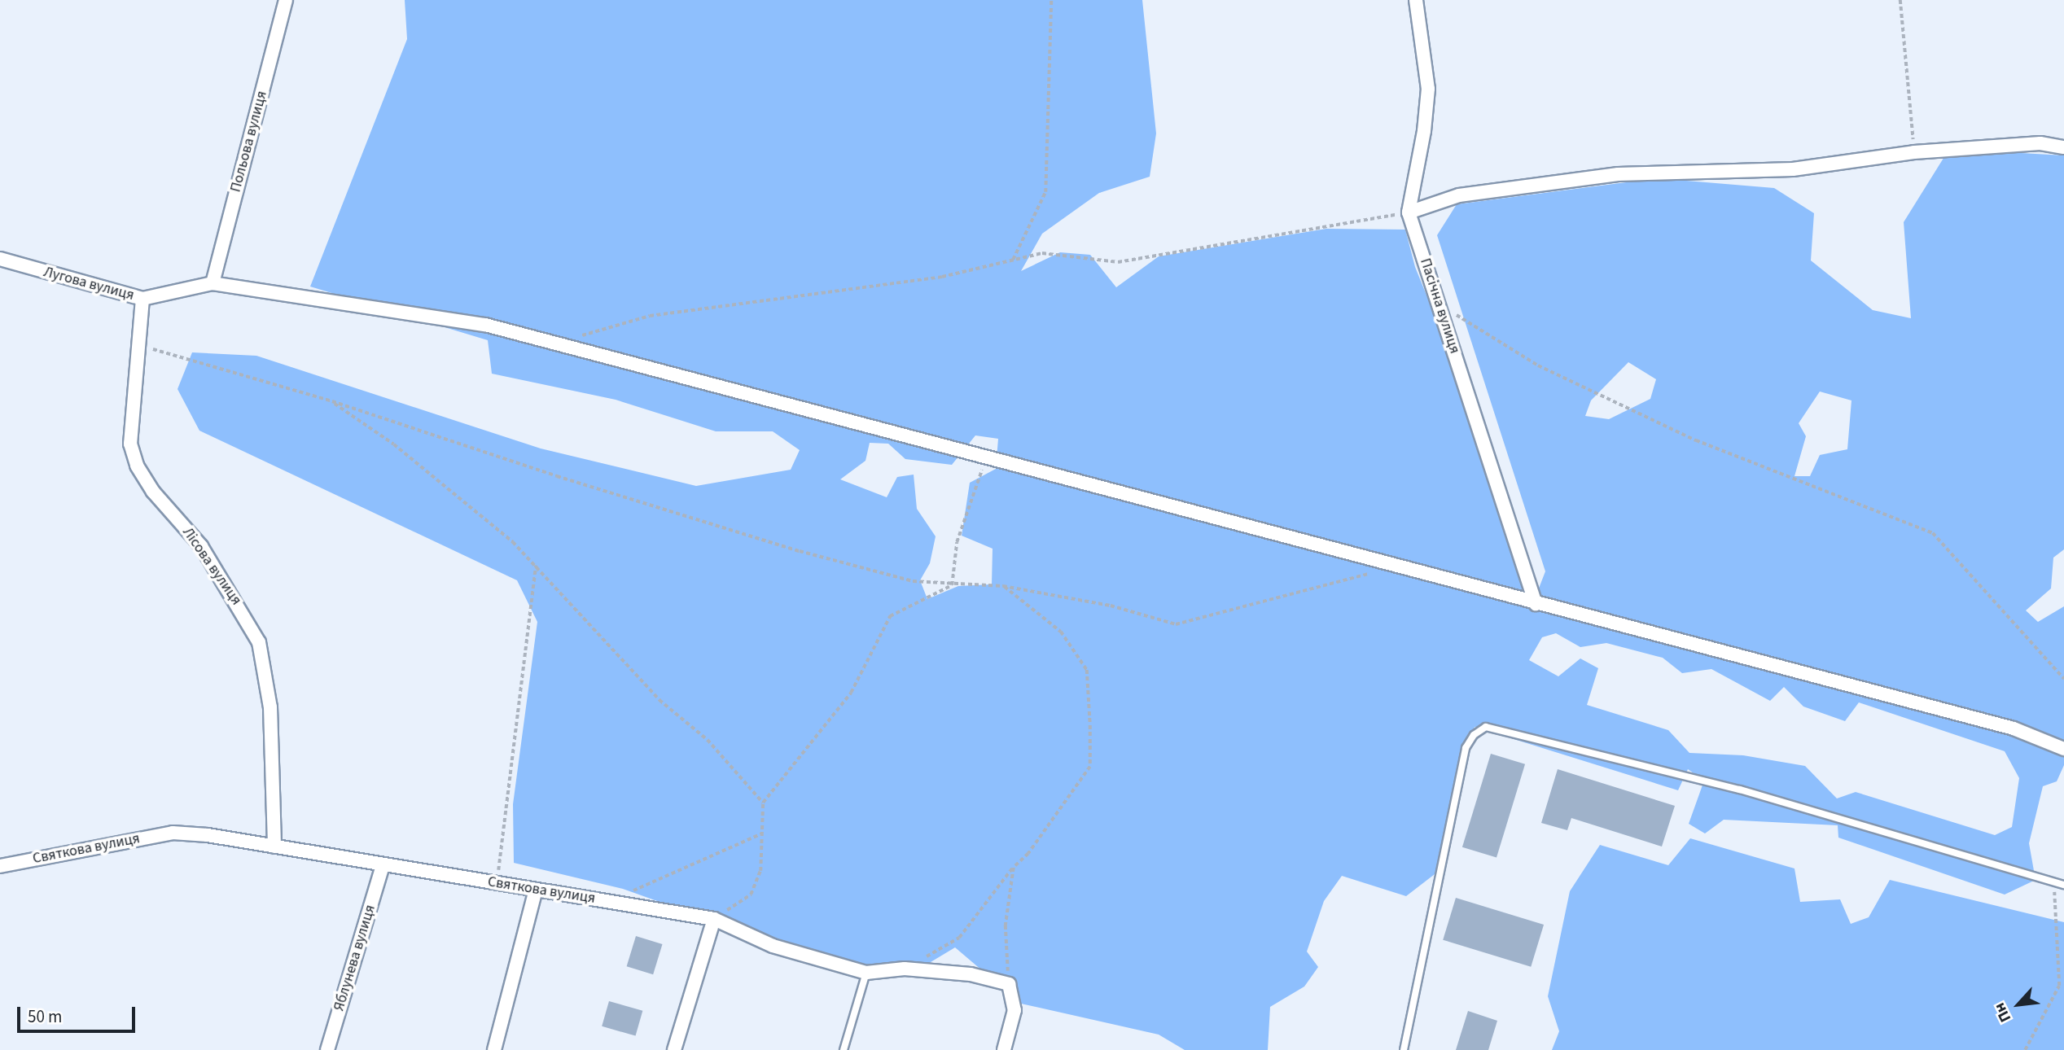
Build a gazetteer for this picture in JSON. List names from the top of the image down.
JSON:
{
  "streets": {
    "street": [
      "Польова вулиця",
      "Лугова вулиця",
      "Пасічна вулиця",
      "Лісова вулиця",
      "Святкова вулиця",
      "Яблунева вулиця"
    ]
  },
  "crossings": [
    ["Польова вулиця", "Лугова вулиця"],
    ["Лугова вулиця", "Лісова вулиця"],
    ["Лісова вулиця", "Святкова вулиця"],
    ["Святкова вулиця", "Яблунева вулиця"]
  ],
  "scale_bar": "50 m",
  "north": "bottom left"
}
